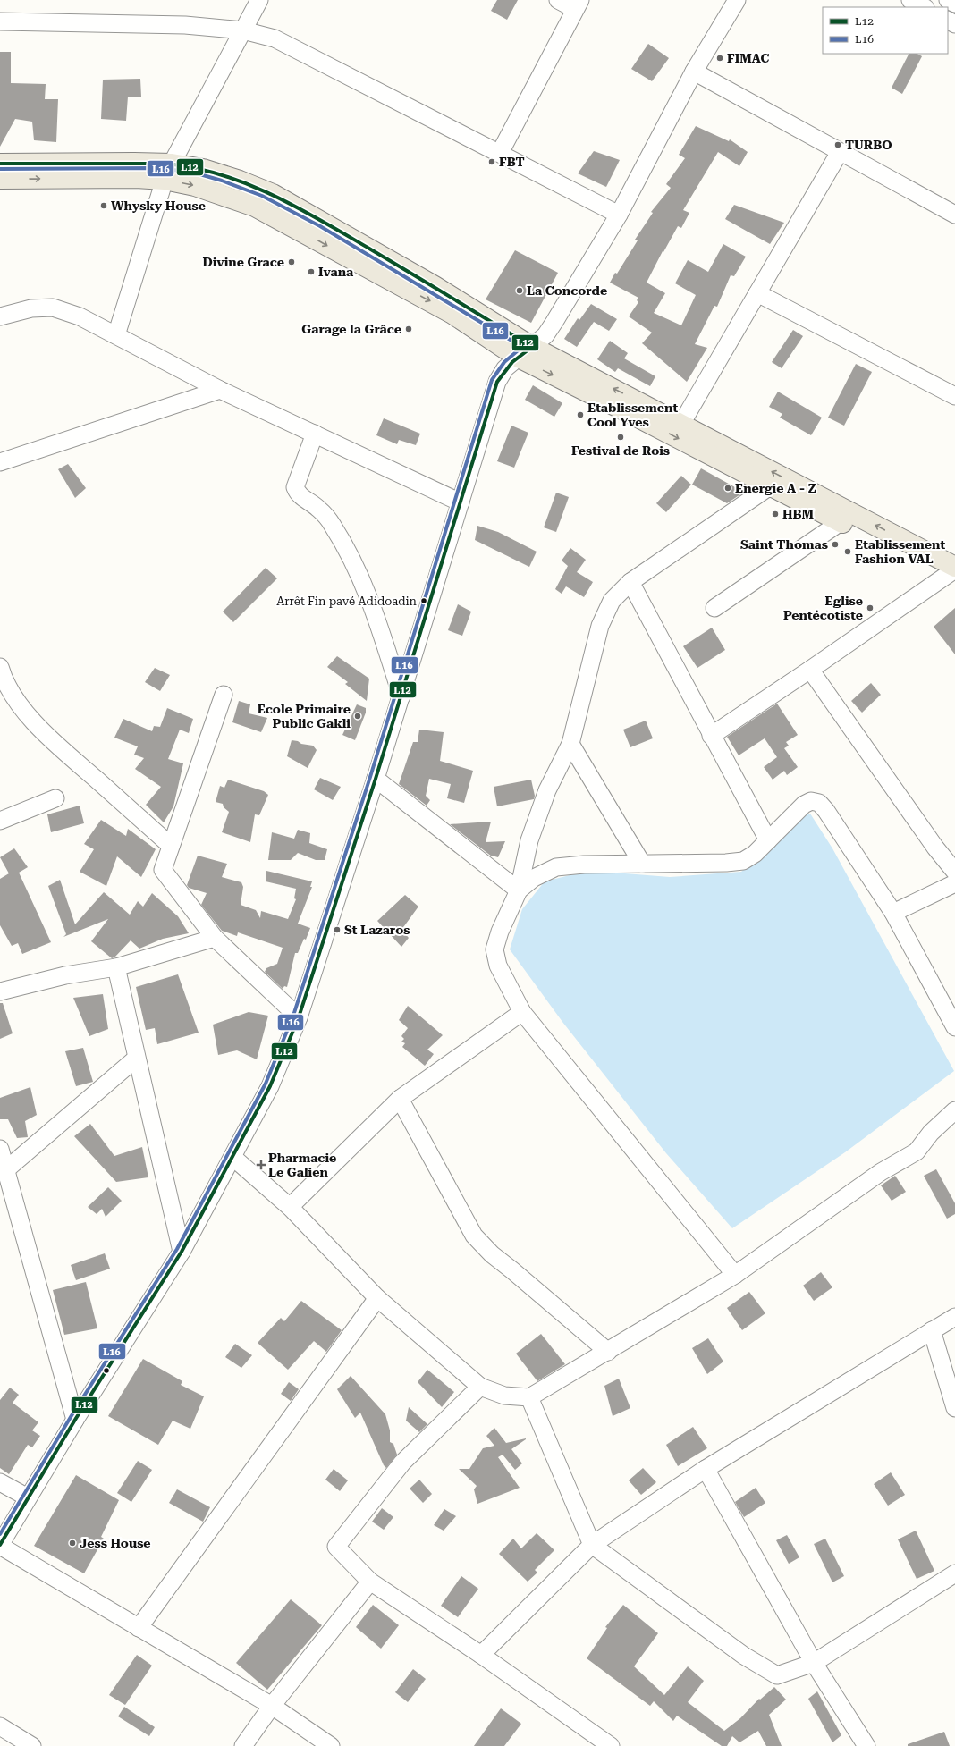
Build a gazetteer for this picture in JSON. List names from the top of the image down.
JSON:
{
  "places": {
    "other": [
      "FIMAC",
      "TURBO",
      "FBT",
      "Whysky House",
      "Divine Grace",
      "Ivana",
      "La Concorde",
      "Garage la Grâce",
      "Etablissement Cool Yves",
      "Festival de Rois",
      "Energie A - Z",
      "HBM",
      "Saint Thomas",
      "Etablissement Fashion VAL",
      "Arrêt Fin pavé Adidoadin",
      "Eglise Pentécotiste",
      "Ecole Primaire Public Gakli",
      "St Lazaros",
      "Jess House"
    ],
    "health": ["Pharmacie Le Galien"]
  },
  "lines": ["transit line L12", "transit line L16"],
  "legend": ["L12", "L16"]
}
